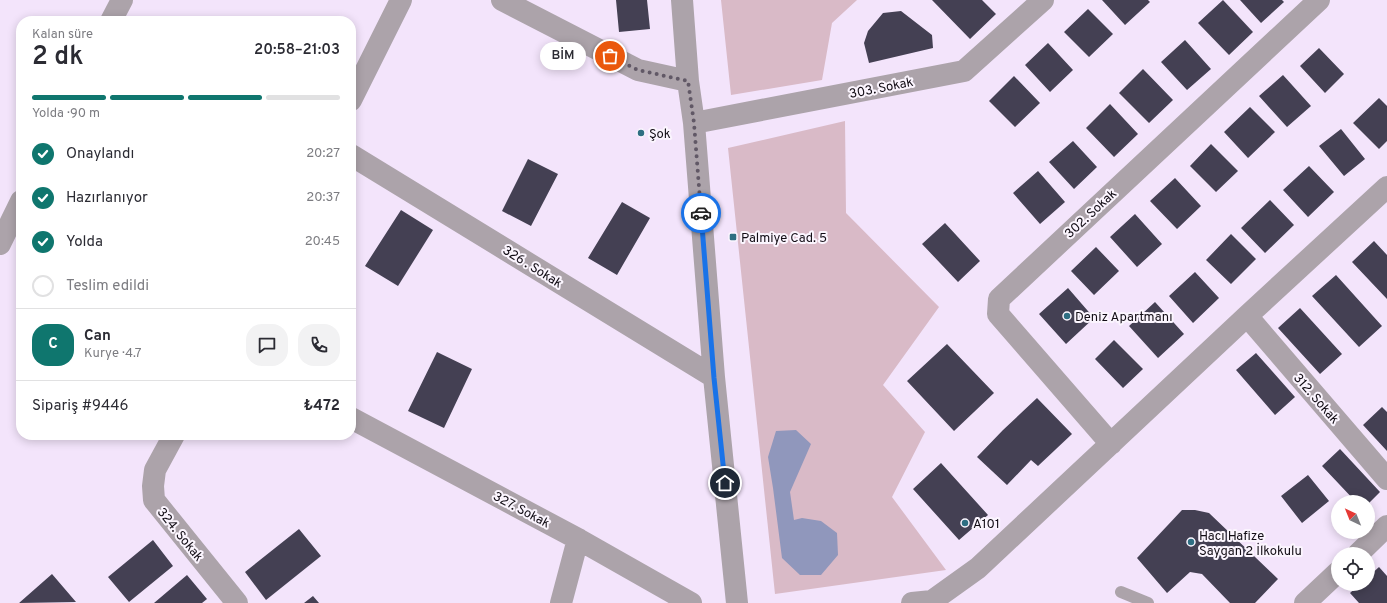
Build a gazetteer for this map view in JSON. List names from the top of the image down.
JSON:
{
  "streets": {
    "street": [
      "303. Sokak",
      "302. Sokak",
      "326 . Sokak",
      "312. Sokak",
      "327. Sokak",
      "324. Sokak"
    ]
  },
  "places": {
    "other": [
      "BİM",
      "Şok",
      "Deniz Apartmanı",
      "A101",
      "Hacı Hafize Saygan 2 İlkokulu"
    ],
    "transit": ["Palmiye Cad. 5"]
  },
  "north": "top left",
  "page": {
    "heading": ["2 dk", "Kalan süre", "20:58–21:03"],
    "panel": [
      "Can",
      "Kurye · 4.7",
      "Sipariş #9446",
      "₺472"
    ],
    "bubble": "BİM",
    "bar": "Yolda · 90 m",
    "list": [
      ["Onaylandı", "20:27"],
      ["Hazırlanıyor", "20:37"],
      ["Yolda", "20:45"],
      "Teslim edildi"
    ],
    "round": "C"
  }
}
